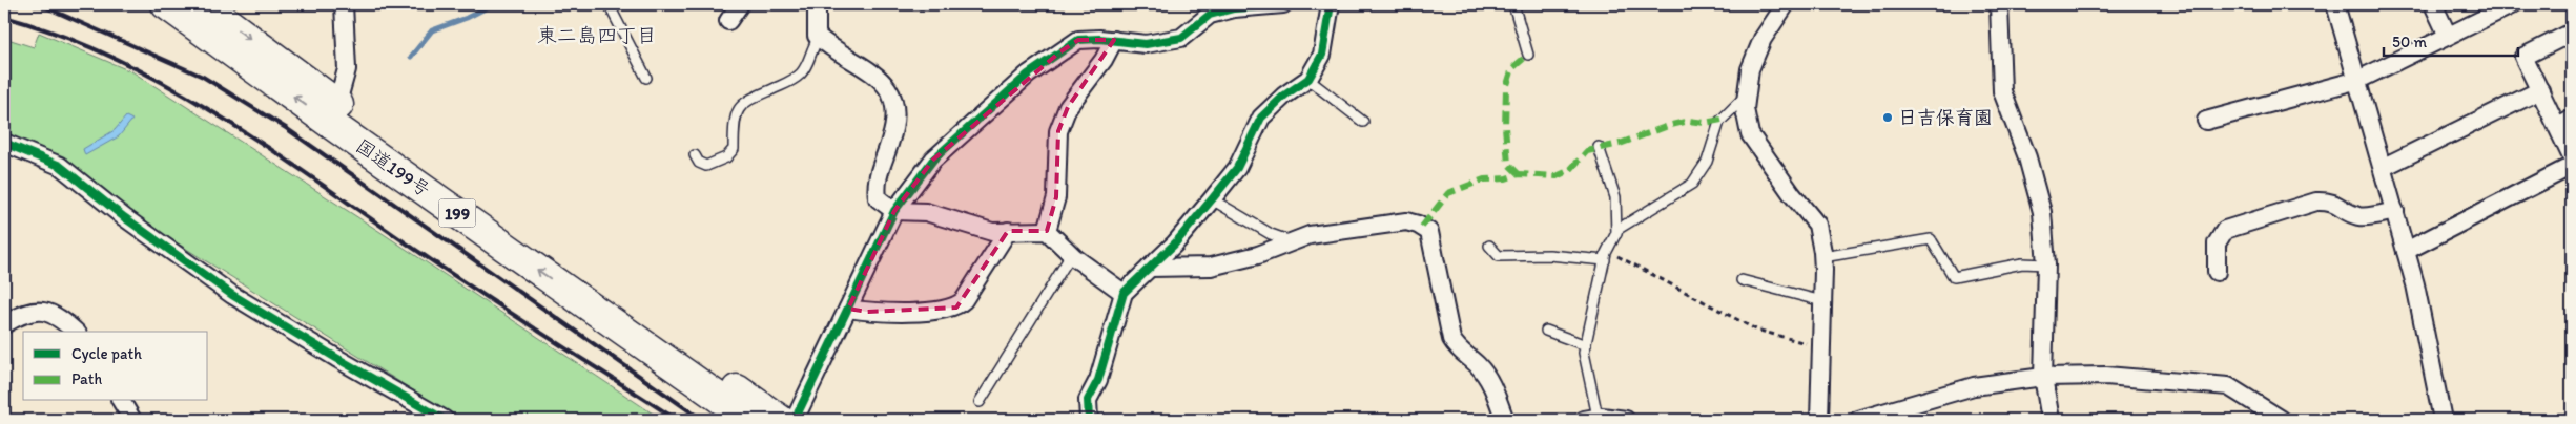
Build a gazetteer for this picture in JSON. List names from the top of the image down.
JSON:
{
  "streets": {
    "highway": ["国道199号", "199"]
  },
  "districts": ["東二島四丁目"],
  "places": ["日吉保育園"],
  "legend": ["Cycle path", "Path"],
  "scale_bar": "50 m"
}
